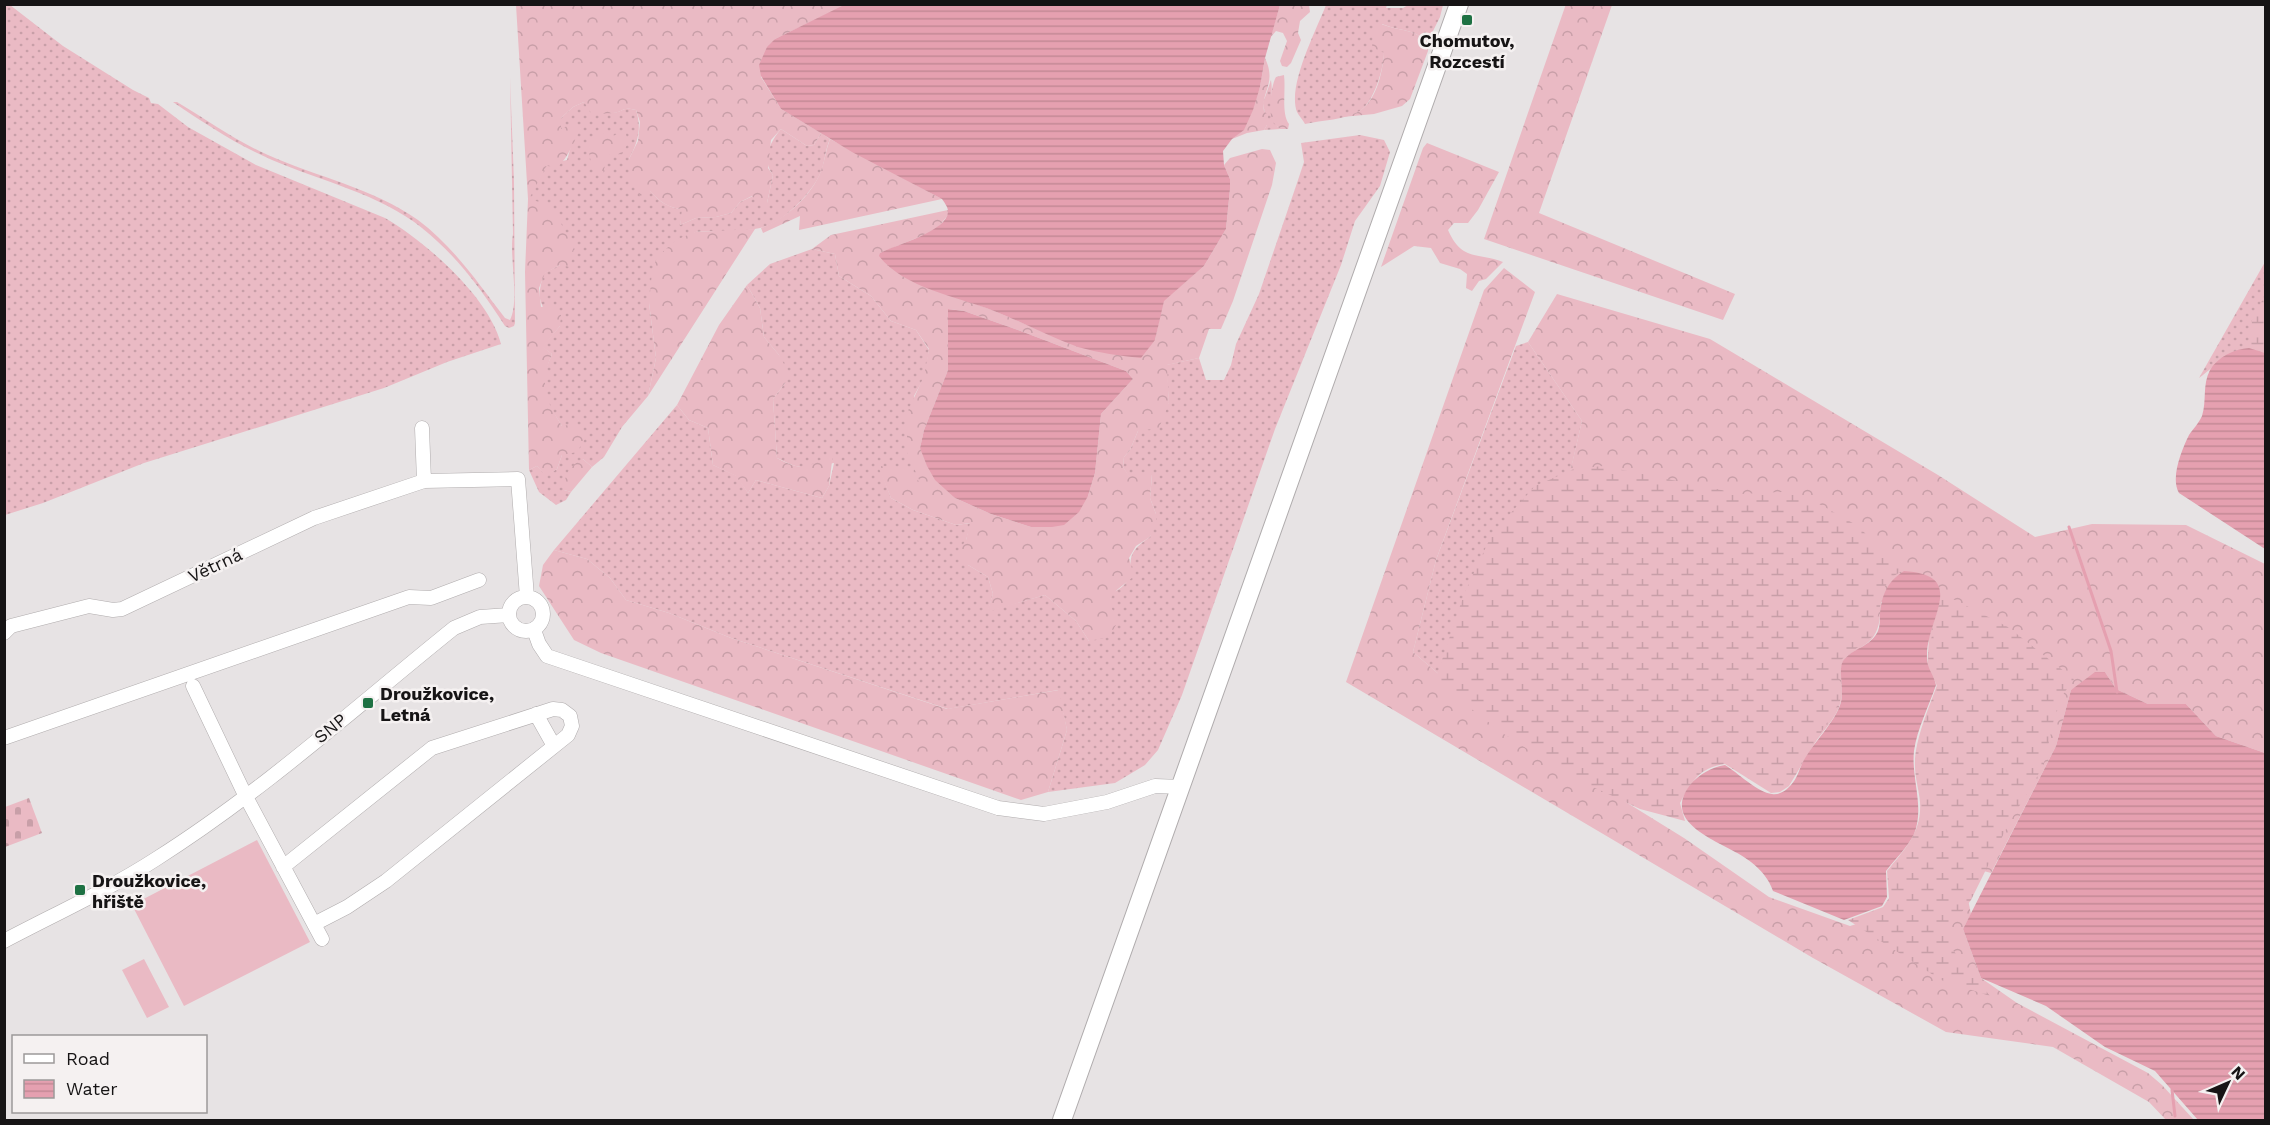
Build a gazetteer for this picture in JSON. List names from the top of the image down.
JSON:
{
  "streets": {
    "street": ["Větrná", "SNP"]
  },
  "crossings": [
    ["Větrná", "SNP"]
  ],
  "places": {
    "transit": ["Chomutov, Rozcestí", "Droužkovice, Letná", "Droužkovice, hřiště"]
  },
  "legend": ["Road", "Water"],
  "north": "top right"
}
